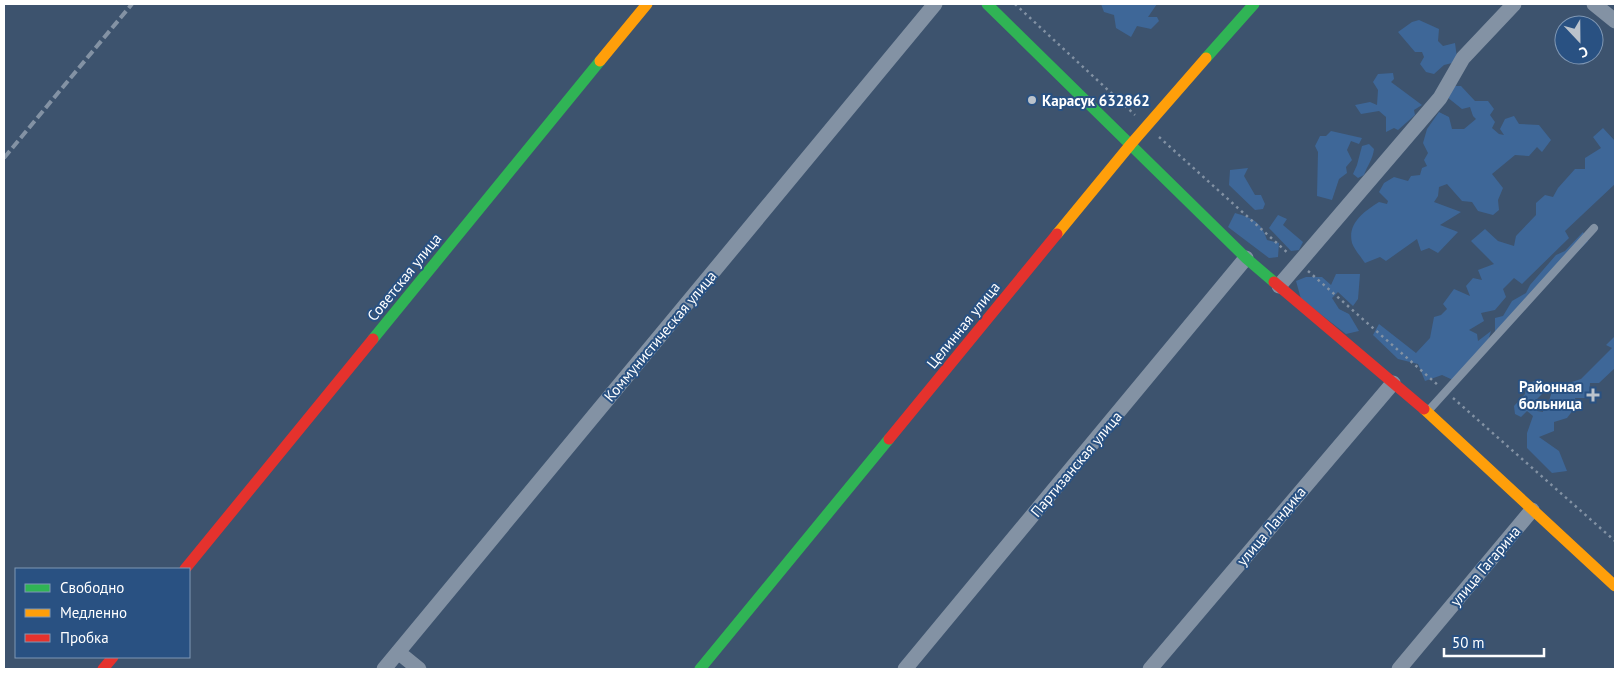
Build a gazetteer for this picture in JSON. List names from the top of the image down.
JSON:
{
  "streets": {
    "street": [
      "Советская улица",
      "Целинная улица",
      "Коммунистическая улица",
      "Партизанская улица",
      "улица Ландика",
      "улица Гагарина"
    ]
  },
  "places": {
    "other": ["Карасук 632862"],
    "health": ["Районная больница"]
  },
  "legend": ["Свободно", "Медленно", "Пробка"],
  "scale_bar": "50 m",
  "north": "bottom"
}
